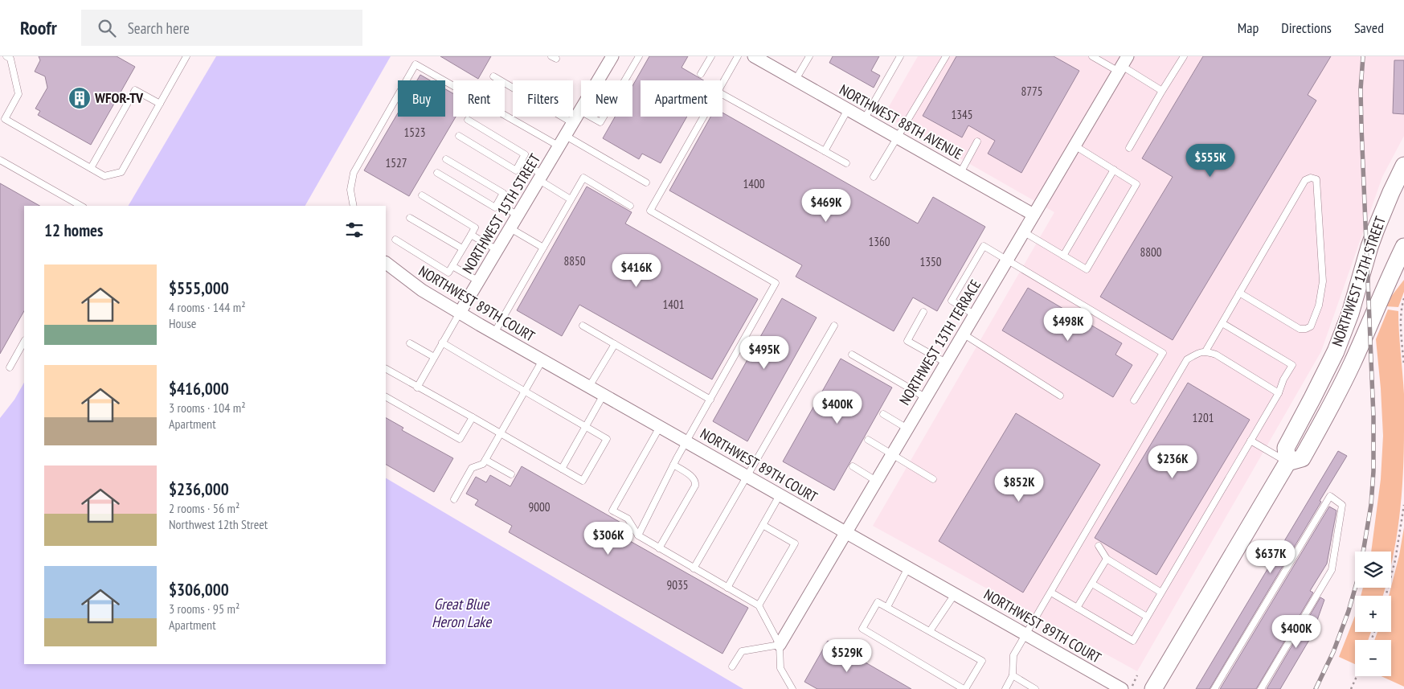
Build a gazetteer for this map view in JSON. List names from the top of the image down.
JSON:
{
  "streets": {
    "main road": ["NORTHWEST 12TH STREET"],
    "street": [
      "NORTHWEST 88TH AVENUE",
      "NORTHWEST 15TH STREET",
      "NORTHWEST 89TH COURT",
      "NORTHWEST 13TH TERRACE"
    ]
  },
  "crossings": [
    ["NORTHWEST 88TH AVENUE", "NORTHWEST 13TH TERRACE"],
    ["NORTHWEST 15TH STREET", "NORTHWEST 89TH COURT"],
    ["NORTHWEST 89TH COURT", "NORTHWEST 13TH TERRACE"]
  ],
  "water": ["Great Blue Heron Lake"],
  "places": {
    "building": ["WFOR-TV"]
  },
  "house_numbers": [
    "8775",
    "1345",
    "1523",
    "1527",
    "1400",
    "1360",
    "8800",
    "8850",
    "1350",
    "1401",
    "1201",
    "9000",
    "9035"
  ],
  "page": {
    "header": "Roofr",
    "search": "Search here",
    "nav": ["Map", "Directions", "Saved"],
    "chip": [
      "Buy",
      "Rent",
      "Filters",
      "New",
      "Apartment"
    ],
    "price": [
      "$555K",
      "$469K",
      "$416K",
      "$498K",
      "$495K",
      "$400K",
      "$236K",
      "$852K",
      "$306K",
      "$637K",
      "$400K",
      "$529K"
    ],
    "heading": "12 homes",
    "list": [
      {
        "name": "$555,000",
        "note": "4 rooms · 144 m² · House"
      },
      {
        "name": "$416,000",
        "note": "3 rooms · 104 m² · Apartment"
      },
      {
        "name": "$236,000",
        "note": "2 rooms · 56 m² · Northwest 12th Street"
      },
      {
        "name": "$306,000",
        "note": "3 rooms · 95 m² · Apartment"
      }
    ],
    "map_buttons": ["+", "−"]
  }
}
